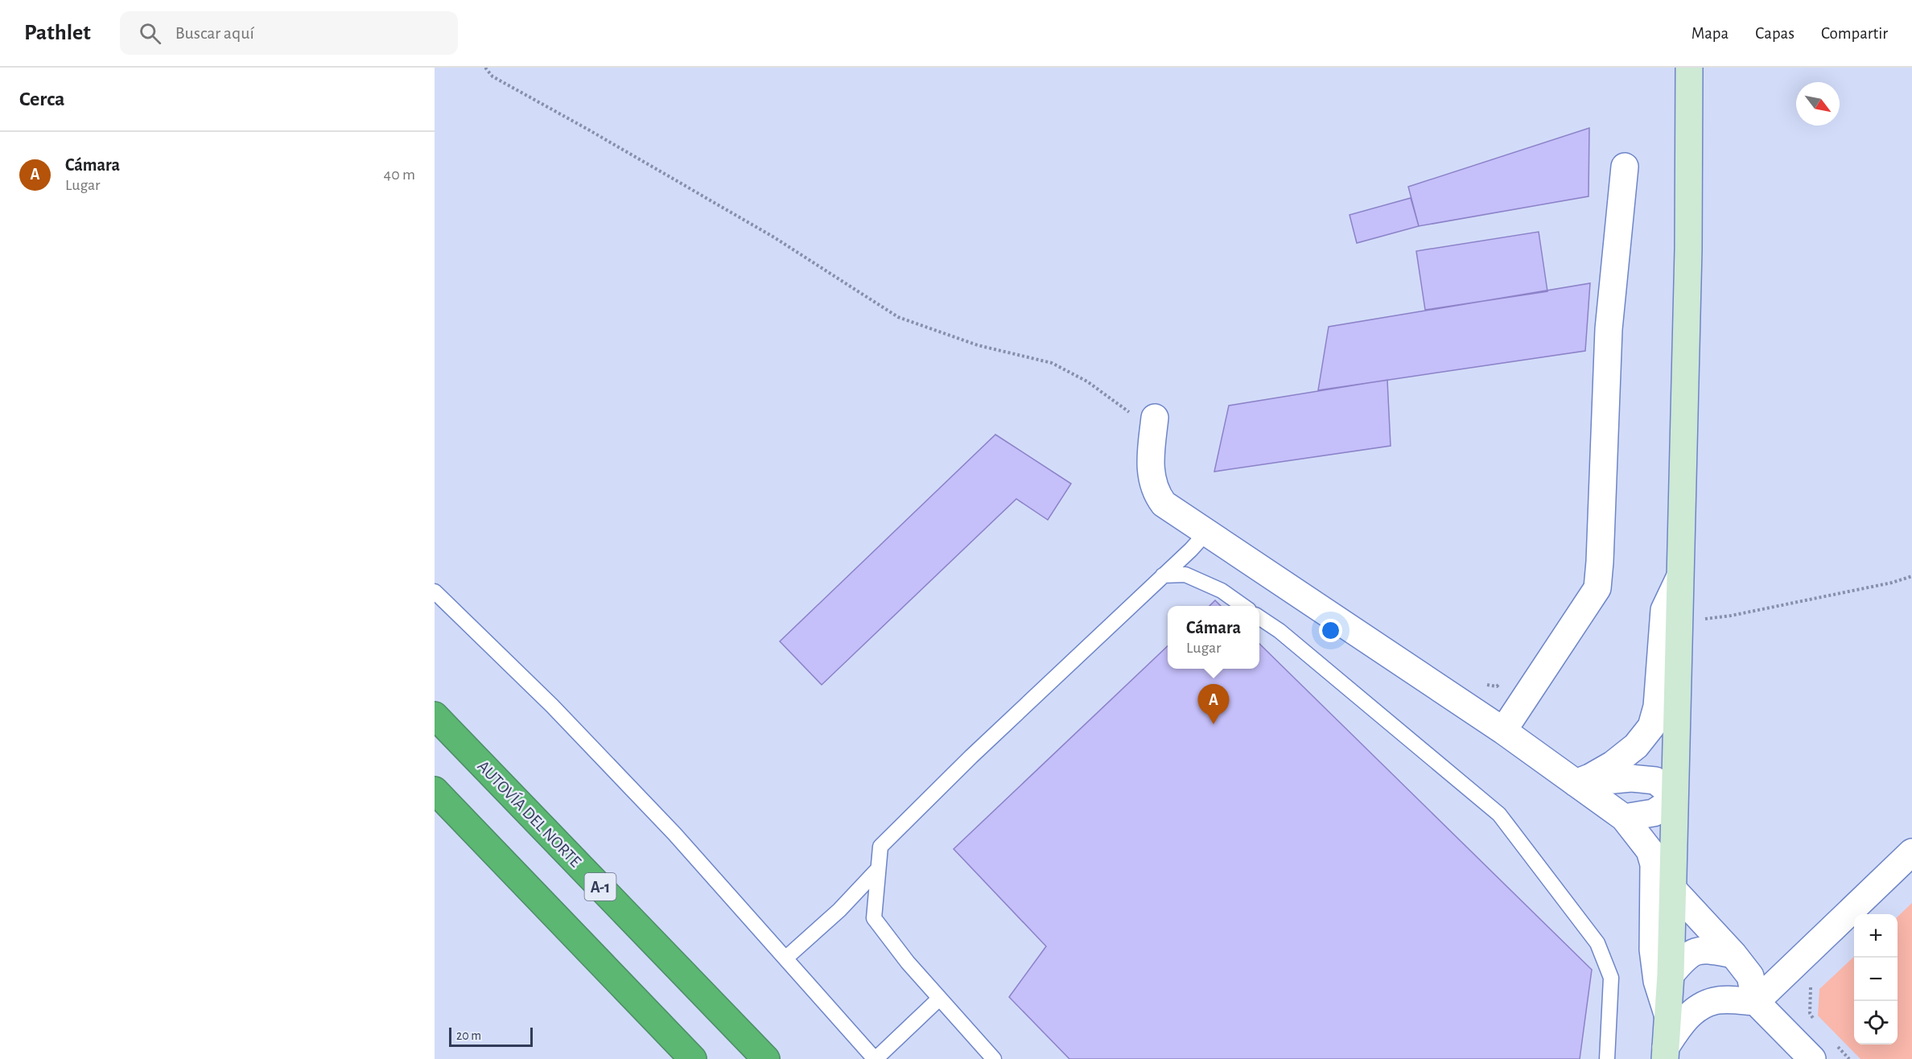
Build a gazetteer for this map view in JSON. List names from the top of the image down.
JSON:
{
  "streets": {
    "highway": ["AUTOVÍA DEL NORTE", "A-1"]
  },
  "scale_bar": "20 m",
  "north": "bottom right",
  "page": {
    "header": "Pathlet",
    "search": "Buscar aquí",
    "nav": ["Mapa", "Capas", "Compartir"],
    "heading": "Cerca",
    "list": [
      {
        "mark": "A",
        "name": "Cámara",
        "note": "Lugar",
        "value": "40 m"
      }
    ],
    "popup": ["Cámara", "Lugar"],
    "pins": "A",
    "map_buttons": ["+", "−"],
    "scale": "20 m"
  }
}
